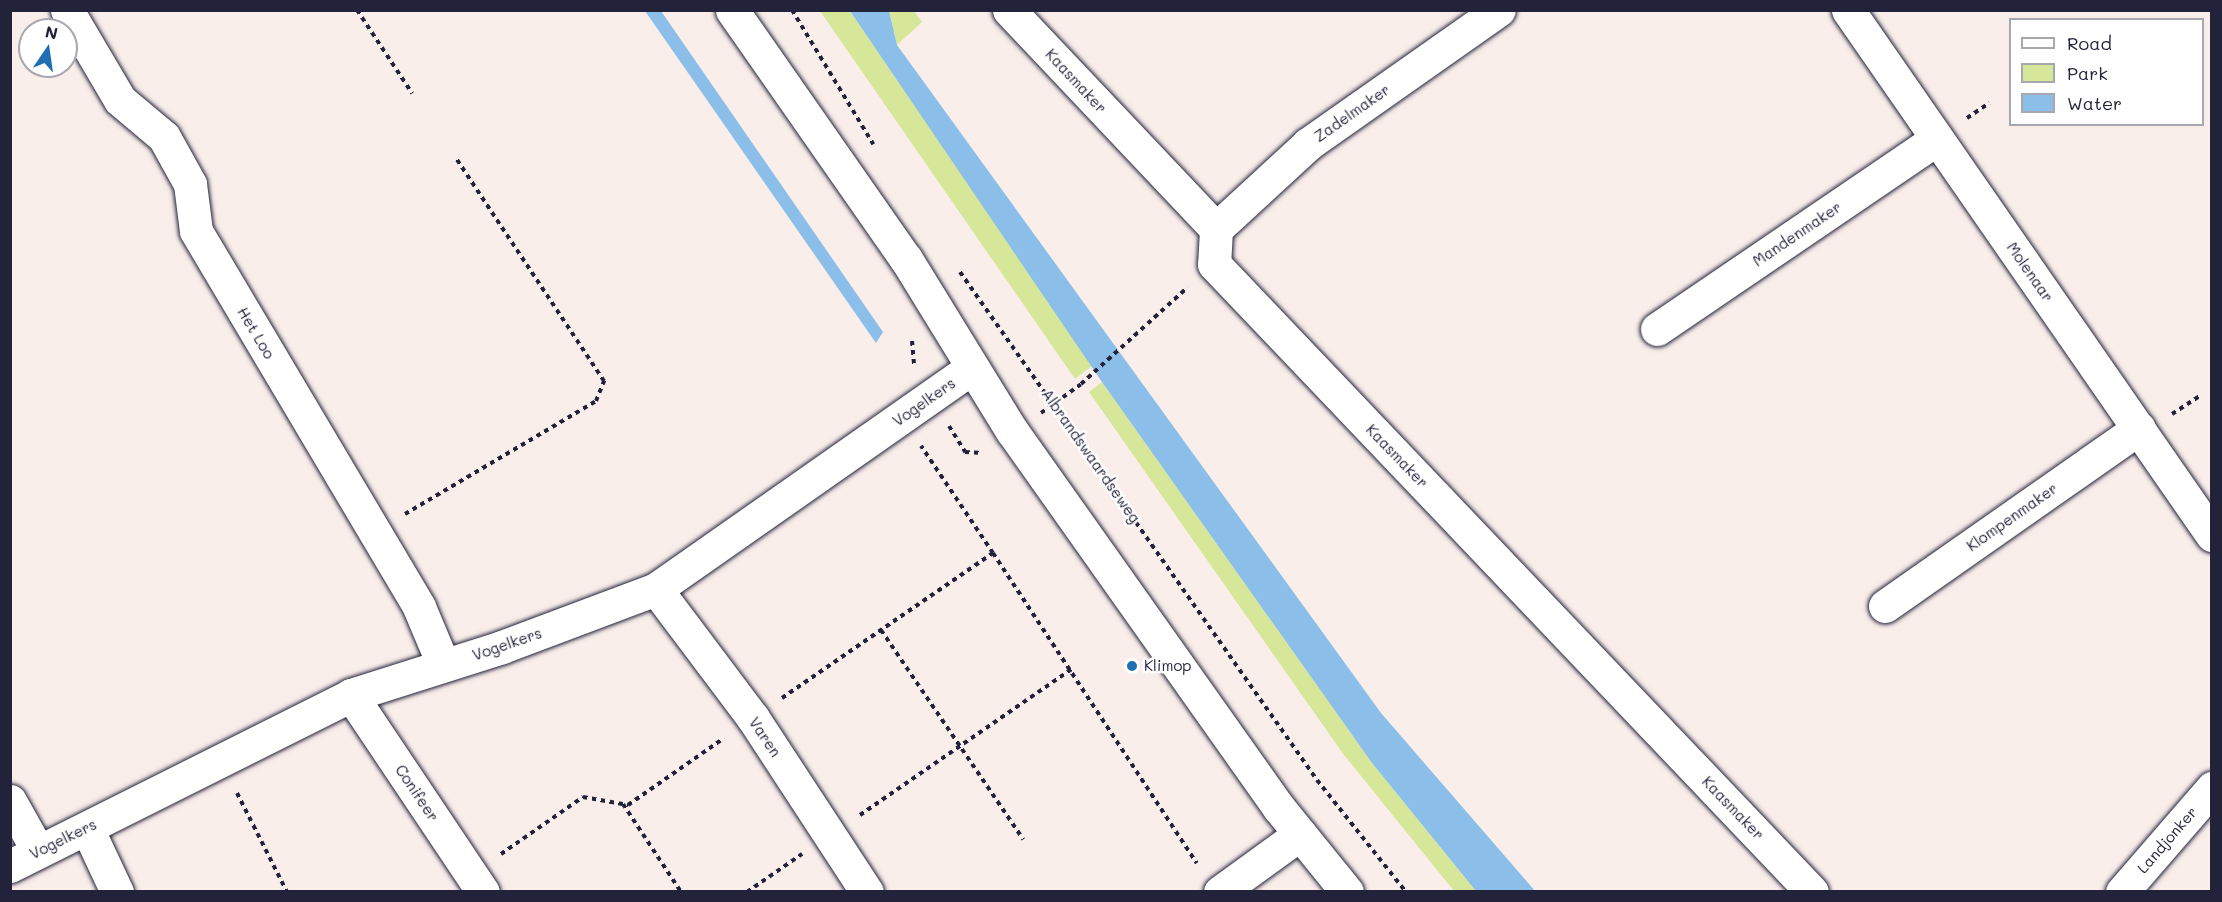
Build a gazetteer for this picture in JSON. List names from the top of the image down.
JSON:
{
  "streets": {
    "street": [
      "Kaasmaker",
      "Zadelmaker",
      "Mandenmaker",
      "Molenaar",
      "Het Loo",
      "Vogelkers",
      "Klompenmaker",
      "Varen",
      "Conifeer",
      "Landjonker"
    ],
    "path": ["Albrandswaardseweg"]
  },
  "crossings": [
    ["Kaasmaker", "Zadelmaker"],
    ["Mandenmaker", "Molenaar"],
    ["Molenaar", "Klompenmaker"],
    ["Het Loo", "Vogelkers"],
    ["Vogelkers", "Varen"],
    ["Vogelkers", "Conifeer"]
  ],
  "places": ["Klimop"],
  "legend": ["Road", "Park", "Water"],
  "north": "top"
}
